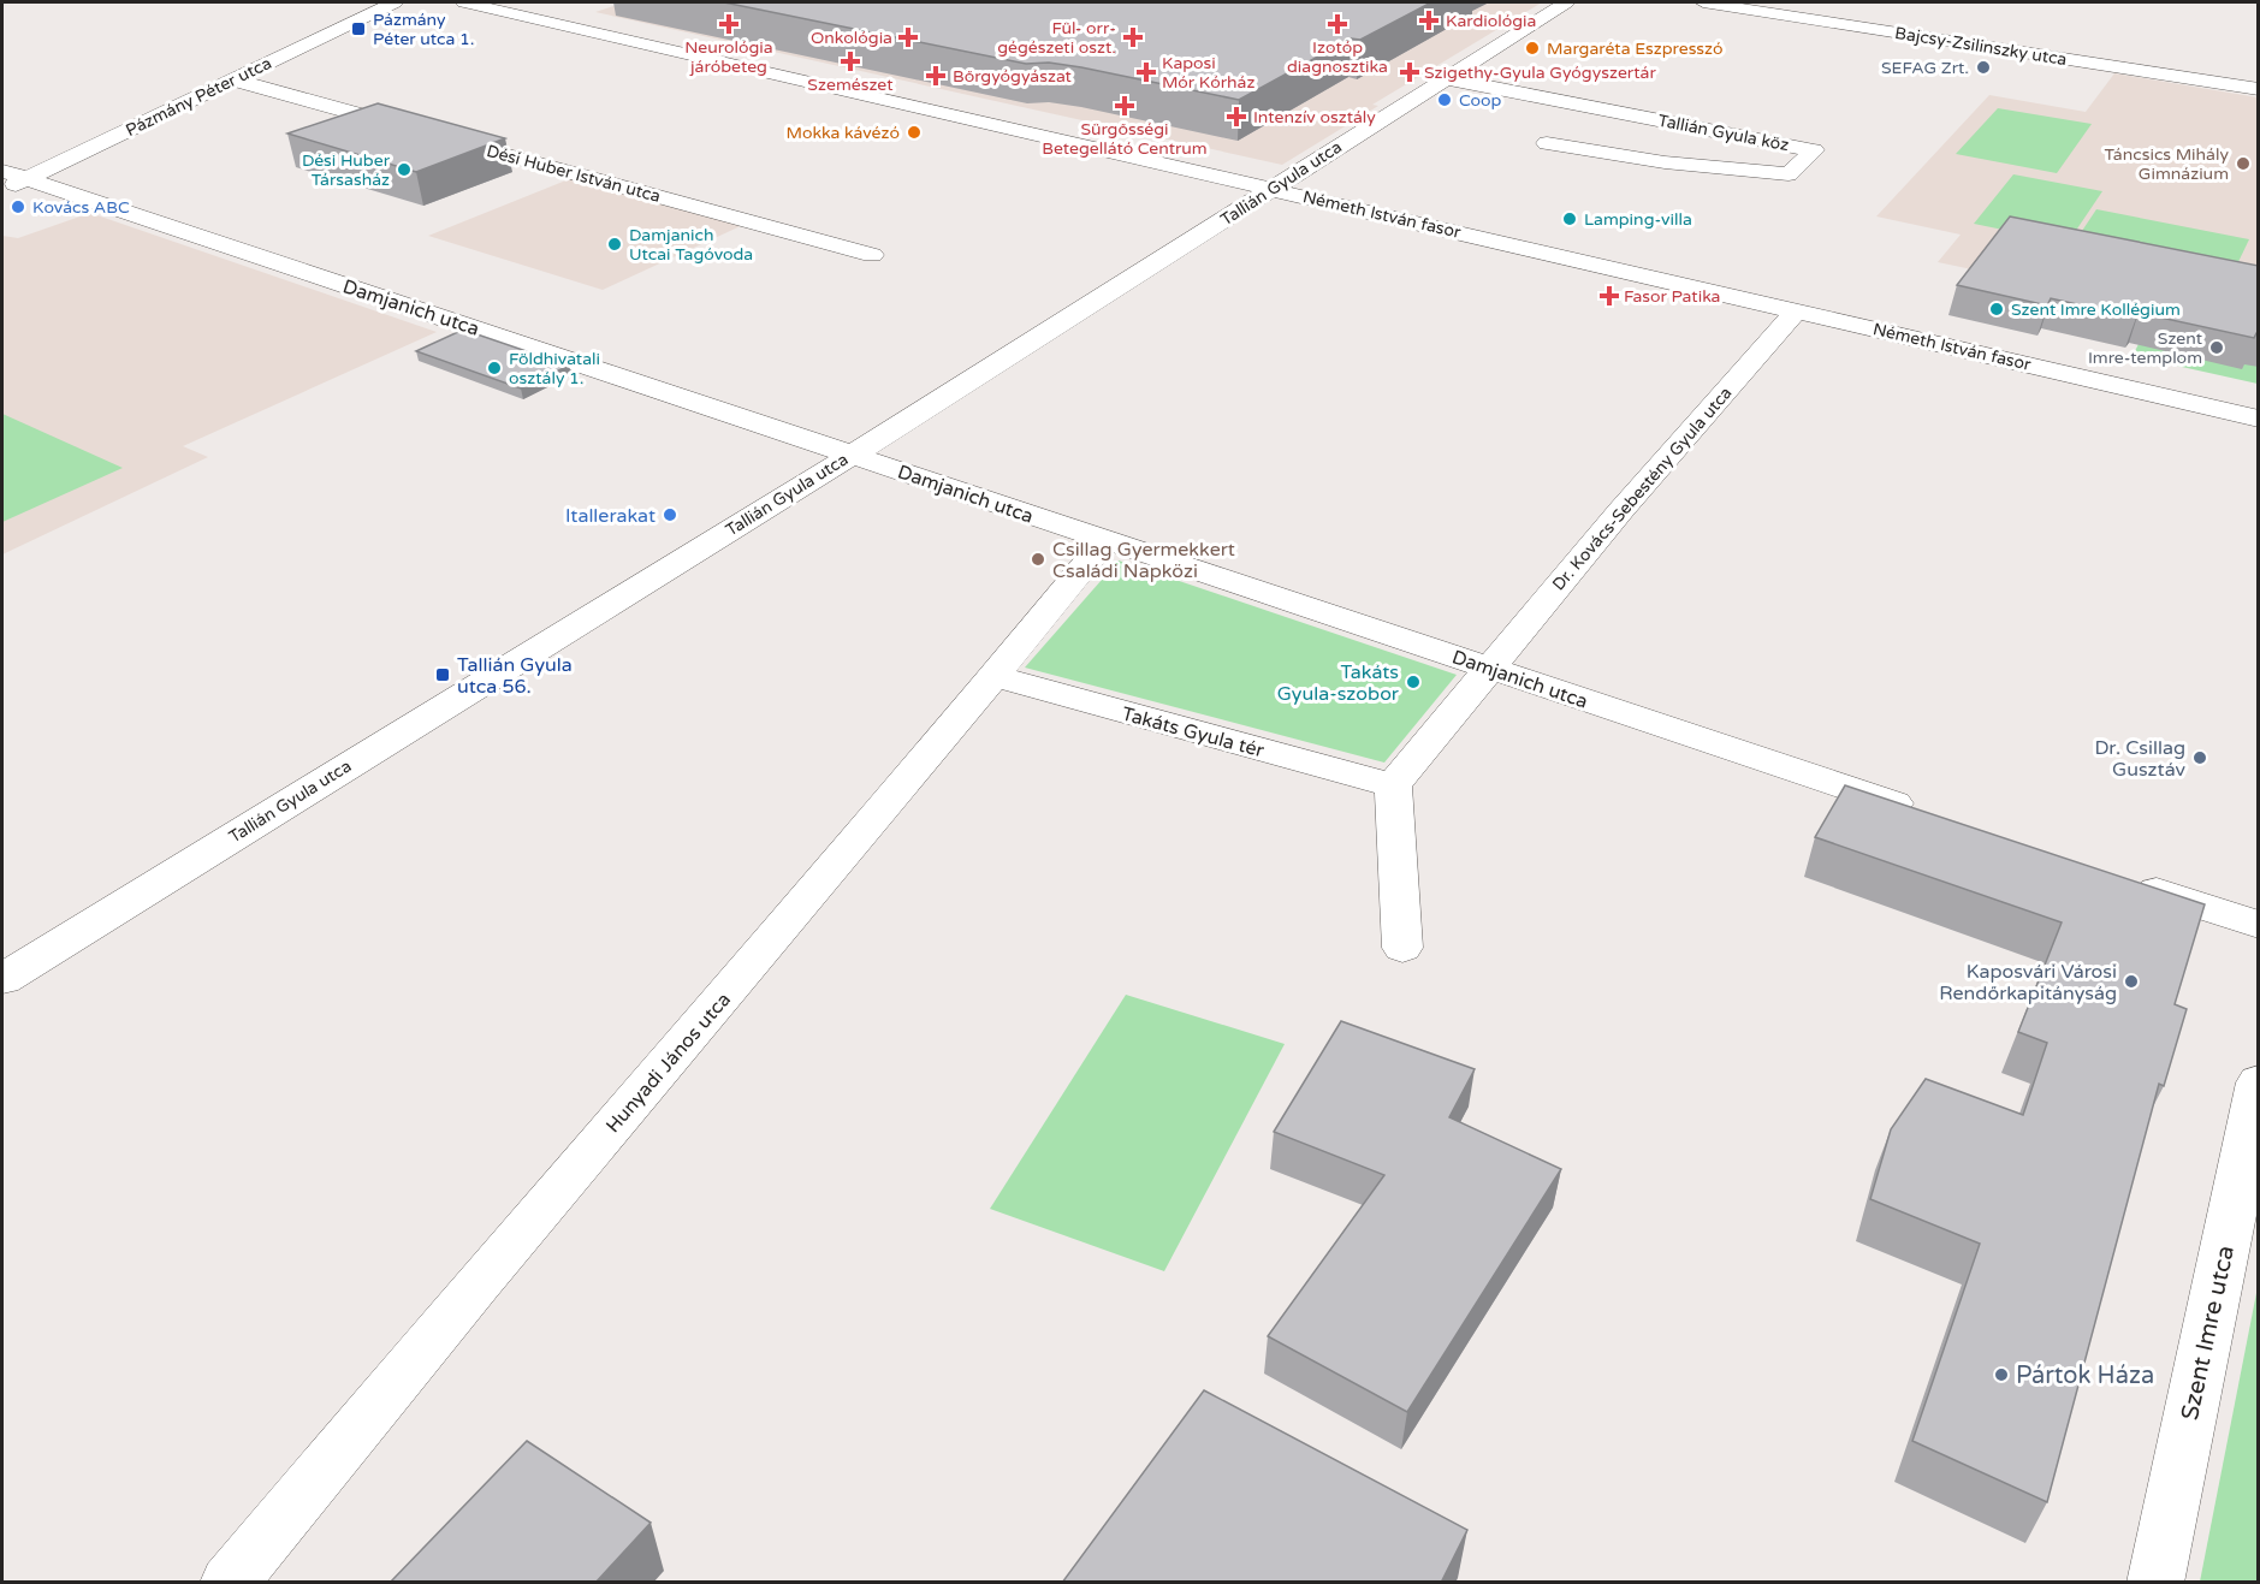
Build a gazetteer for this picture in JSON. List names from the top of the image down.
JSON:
{
  "streets": {
    "street": [
      "Bajcsy-Zsilinszky utca",
      "Pázmány Péter utca",
      "Tallián Gyula köz",
      "Dési Huber István utca",
      "Tallián Gyula utca",
      "Németh István fasor",
      "Damjanich utca",
      "Dr. Kovács-Sebestény Gyula utca",
      "Takáts Gyula tér",
      "Hunyadi János utca",
      "Szent Imre utca"
    ]
  },
  "crossings": [
    ["Pázmány Péter utca", "Dési Huber István utca"],
    ["Pázmány Péter utca", "Damjanich utca"],
    ["Tallián Gyula köz", "Tallián Gyula utca"],
    ["Tallián Gyula utca", "Németh István fasor"],
    ["Tallián Gyula utca", "Damjanich utca"],
    ["Németh István fasor", "Dr. Kovács-Sebestény Gyula utca"],
    ["Damjanich utca", "Dr. Kovács-Sebestény Gyula utca"],
    ["Damjanich utca", "Hunyadi János utca"],
    ["Takáts Gyula tér", "Hunyadi János utca"]
  ],
  "places": {
    "health": [
      "Kardiológia",
      "Neurológia járóbeteg",
      "Izotóp diagnosztika",
      "Onkológia",
      "Fül- orr- gégészeti oszt.",
      "Szemészet",
      "Kaposi Mór Kórház",
      "Szigethy-Gyula Gyógyszertár",
      "Bőrgyógyászat",
      "Sürgősségi Betegellátó Centrum",
      "Intenzív osztály",
      "Fasor Patika"
    ],
    "transit": ["Pázmány Péter utca 1.", "Tallián Gyula utca 56."],
    "other": [
      "Margaréta Eszpresszó",
      "SEFAG Zrt.",
      "Coop",
      "Mokka kávézó",
      "Táncsics Mihály Gimnázium",
      "Dési Huber Társasház",
      "Kovács ABC",
      "Lamping-villa",
      "Damjanich Utcai Tagóvoda",
      "Szent Imre Kollégium",
      "Szent Imre-templom",
      "Földhivatali osztály 1.",
      "Itallerakat",
      "Csillag Gyermekkert Családi Napközi",
      "Takáts Gyula-szobor",
      "Dr. Csillag Gusztáv",
      "Kaposvári Városi Rendőrkapitányság",
      "Pártok Háza"
    ]
  }
}
